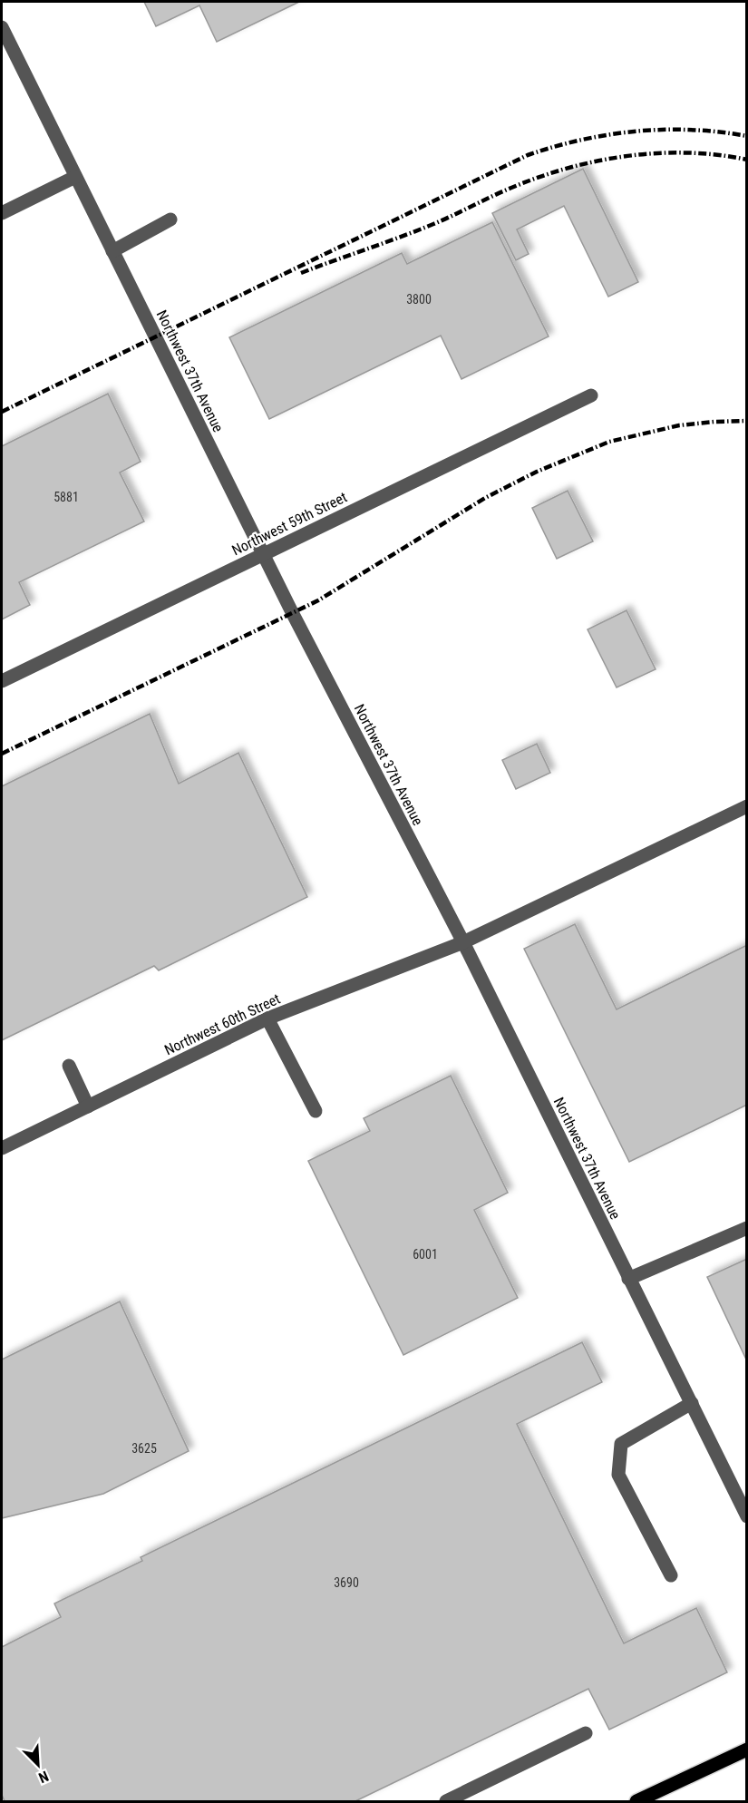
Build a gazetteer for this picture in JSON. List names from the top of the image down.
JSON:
{
  "streets": {
    "street": ["Northwest 37th Avenue", "Northwest 59th Street", "Northwest 60th Street"]
  },
  "crossings": [
    ["Northwest 37th Avenue", "Northwest 59th Street"],
    ["Northwest 37th Avenue", "Northwest 60th Street"]
  ],
  "house_numbers": [
    "3800",
    "5881",
    "6001",
    "3625",
    "3690"
  ],
  "north": "bottom right"
}
